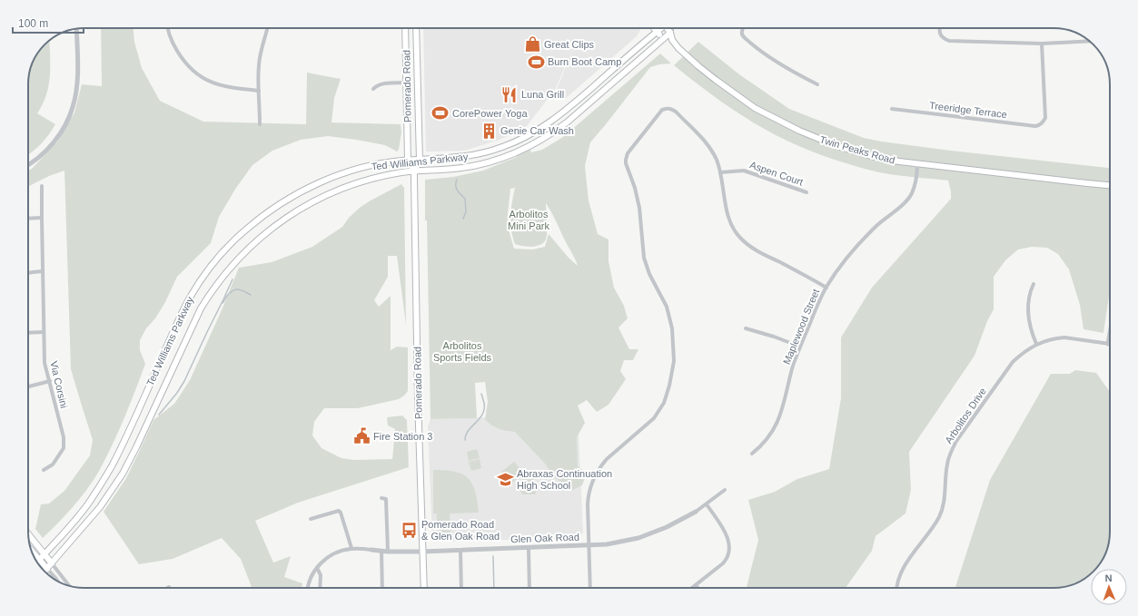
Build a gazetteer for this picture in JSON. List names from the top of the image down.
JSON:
{
  "streets": {
    "main road": ["Pomerado Road", "Twin Peaks Road", "Ted Williams Parkway"],
    "street": [
      "Treeridge Terrace",
      "Aspen Court",
      "Maplewood Street",
      "Via Corsini",
      "Arbolitos Drive",
      "Glen Oak Road"
    ]
  },
  "crossings": [
    ["Pomerado Road", "Ted Williams Parkway"],
    ["Pomerado Road", "Glen Oak Road"],
    ["Twin Peaks Road", "Ted Williams Parkway"],
    ["Twin Peaks Road", "Maplewood Street"]
  ],
  "parks": ["Arbolitos Mini Park", "Arbolitos Sports Fields"],
  "places": {
    "shop": ["Great Clips"],
    "sports": ["Burn Boot Camp", "CorePower Yoga"],
    "restaurant": ["Luna Grill"],
    "building": ["Genie Car Wash"],
    "public building": ["Fire Station 3"],
    "school or university": ["Abraxas Continuation High School"],
    "bus stop": ["Pomerado Road & Glen Oak Road"]
  },
  "scale_bar": "100 m",
  "north": "top"
}
